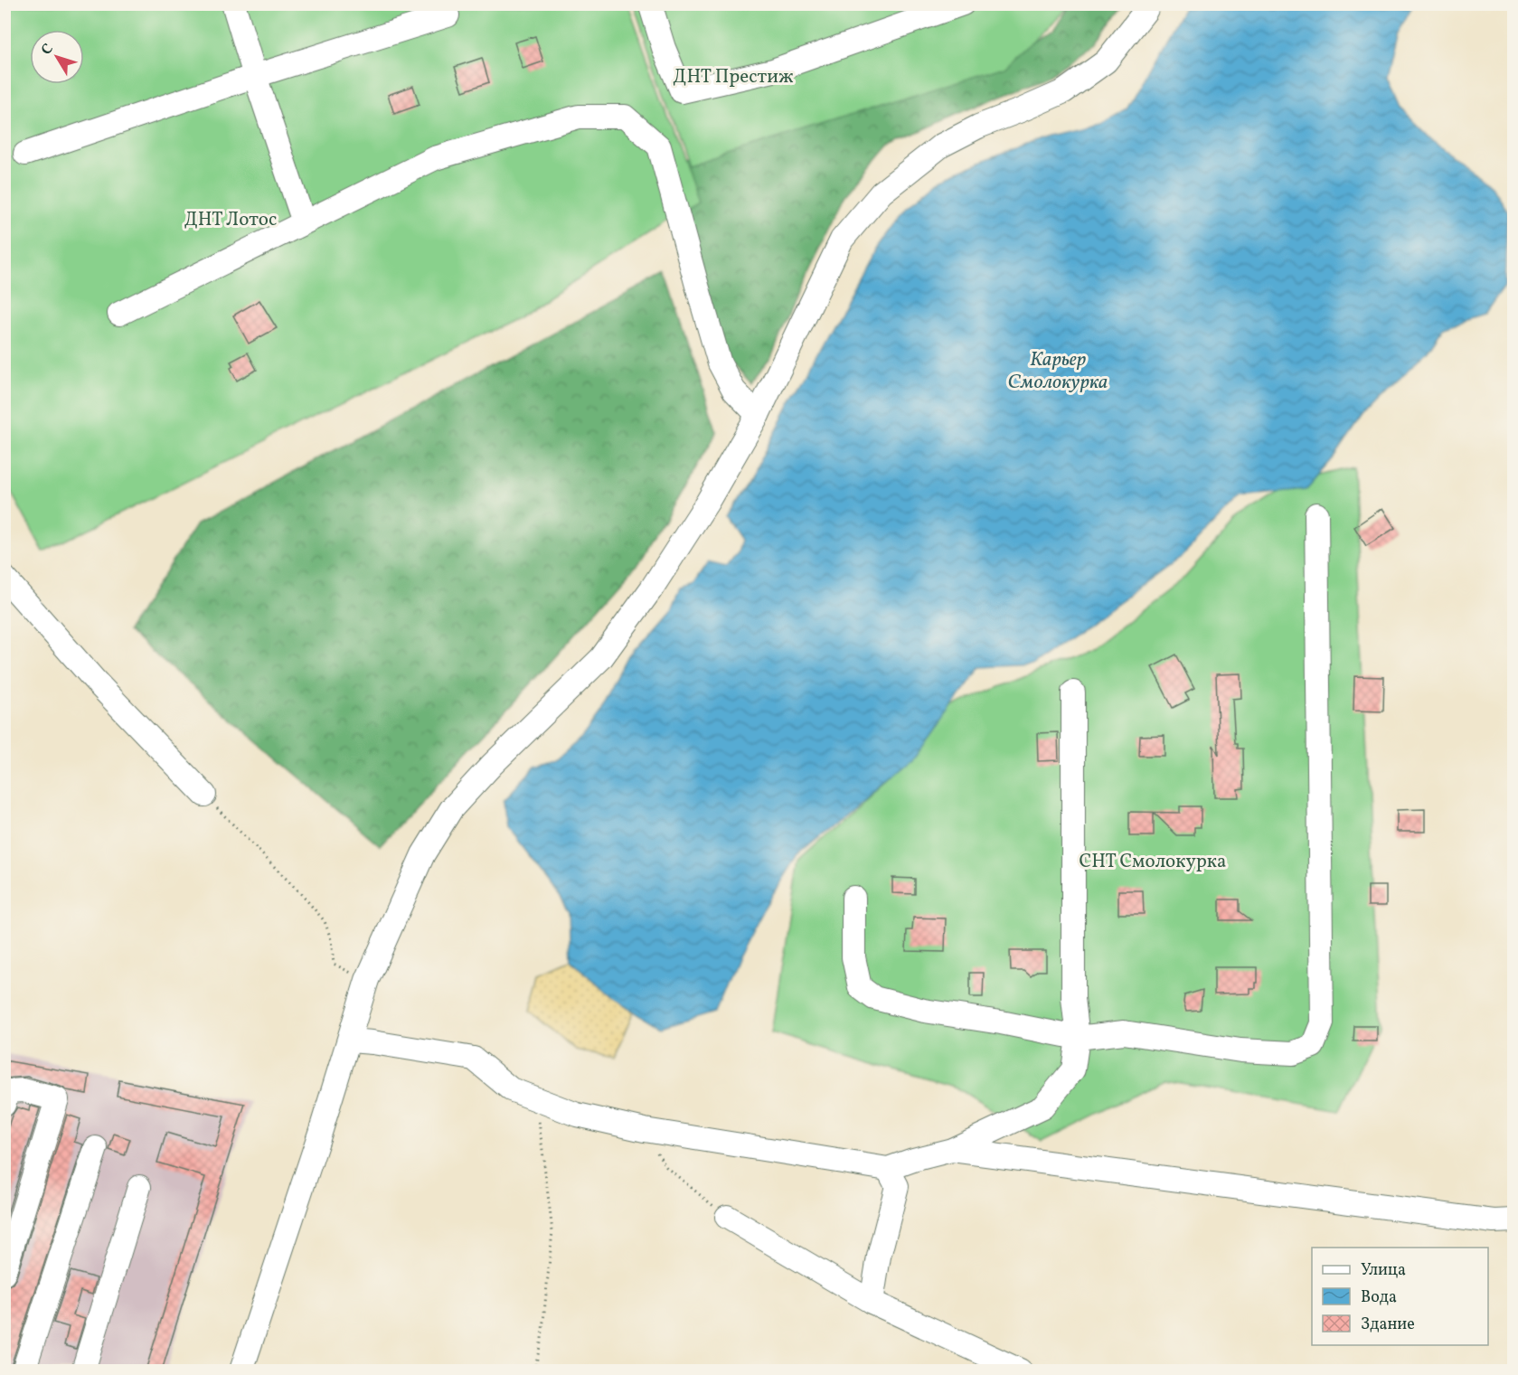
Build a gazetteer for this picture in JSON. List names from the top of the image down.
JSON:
{
  "water": ["Карьер Смолокурка"],
  "parks": ["ДНТ Престиж", "ДНТ Лотос", "СНТ Смолокурка"],
  "legend": ["Улица", "Вода", "Здание"],
  "north": "top left"
}
